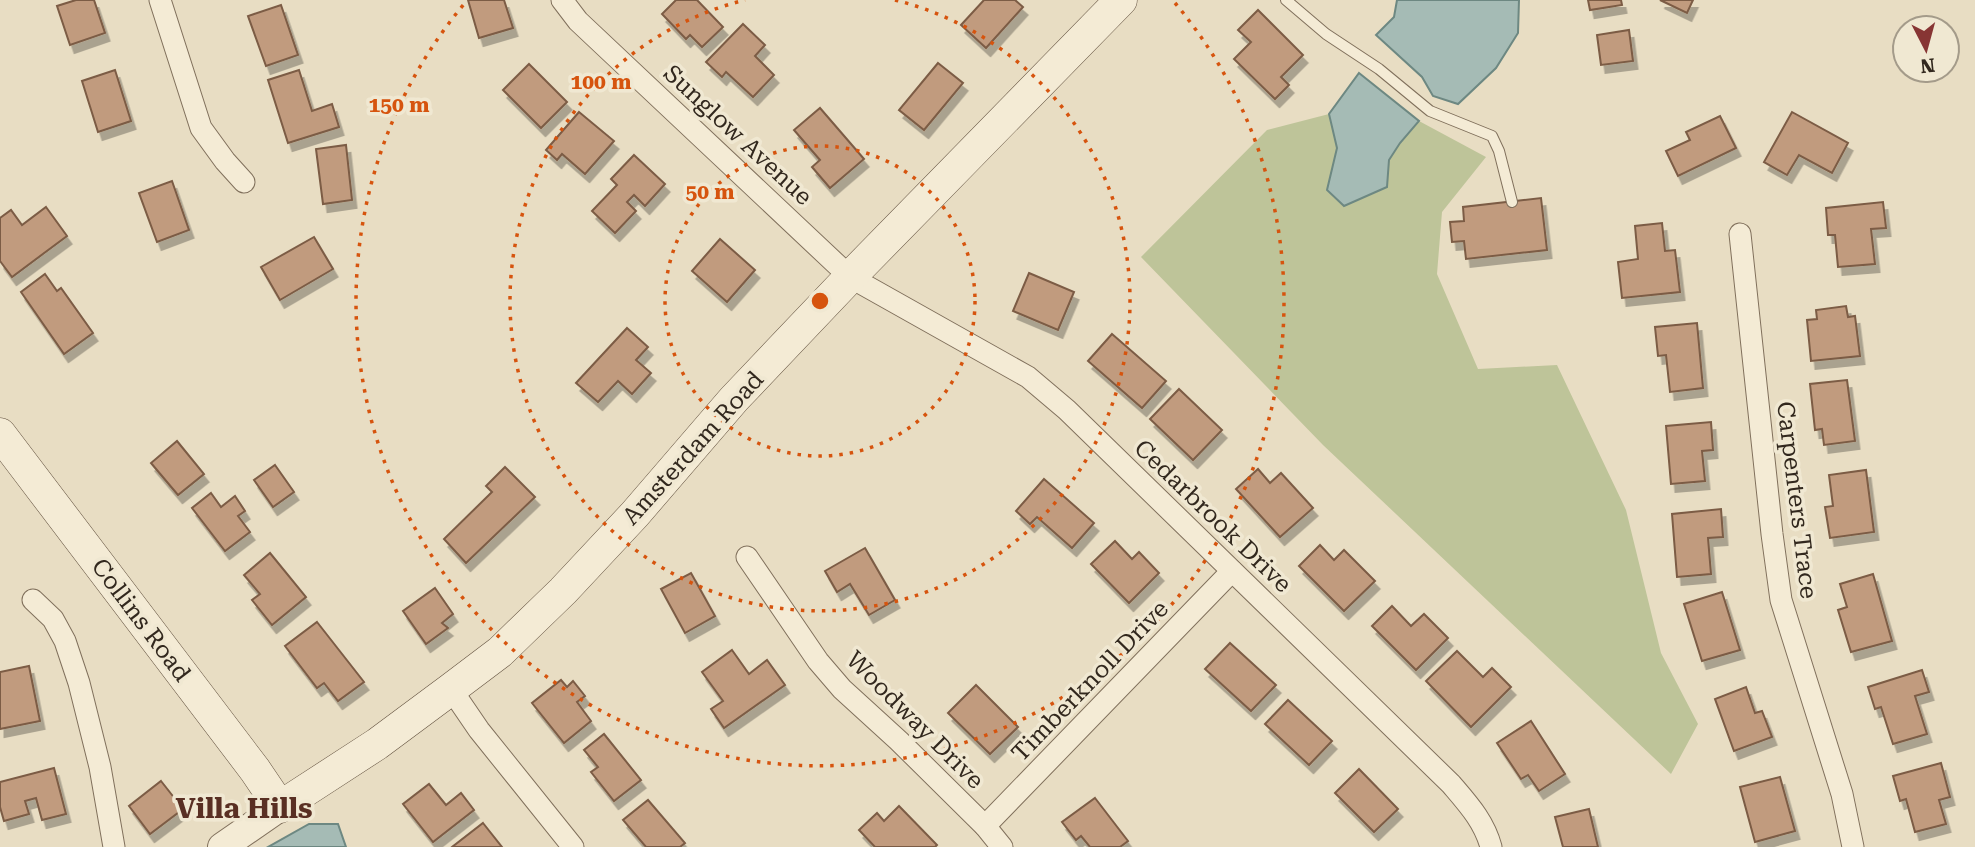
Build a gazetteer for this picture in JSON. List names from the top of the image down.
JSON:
{
  "streets": {
    "main road": ["Amsterdam Road", "Collins Road"],
    "street": [
      "Sunglow Avenue",
      "Carpenters Trace",
      "Cedarbrook Drive",
      "Timberknoll Drive",
      "Woodway Drive"
    ]
  },
  "crossings": [
    ["Sunglow Avenue", "Amsterdam Road"],
    ["Sunglow Avenue", "Cedarbrook Drive"],
    ["Amsterdam Road", "Cedarbrook Drive"],
    ["Amsterdam Road", "Collins Road"],
    ["Cedarbrook Drive", "Timberknoll Drive"],
    ["Timberknoll Drive", "Woodway Drive"]
  ],
  "districts": ["Villa Hills"],
  "north": "bottom",
  "rings": ["100 m", "150 m", "50 m"]
}
